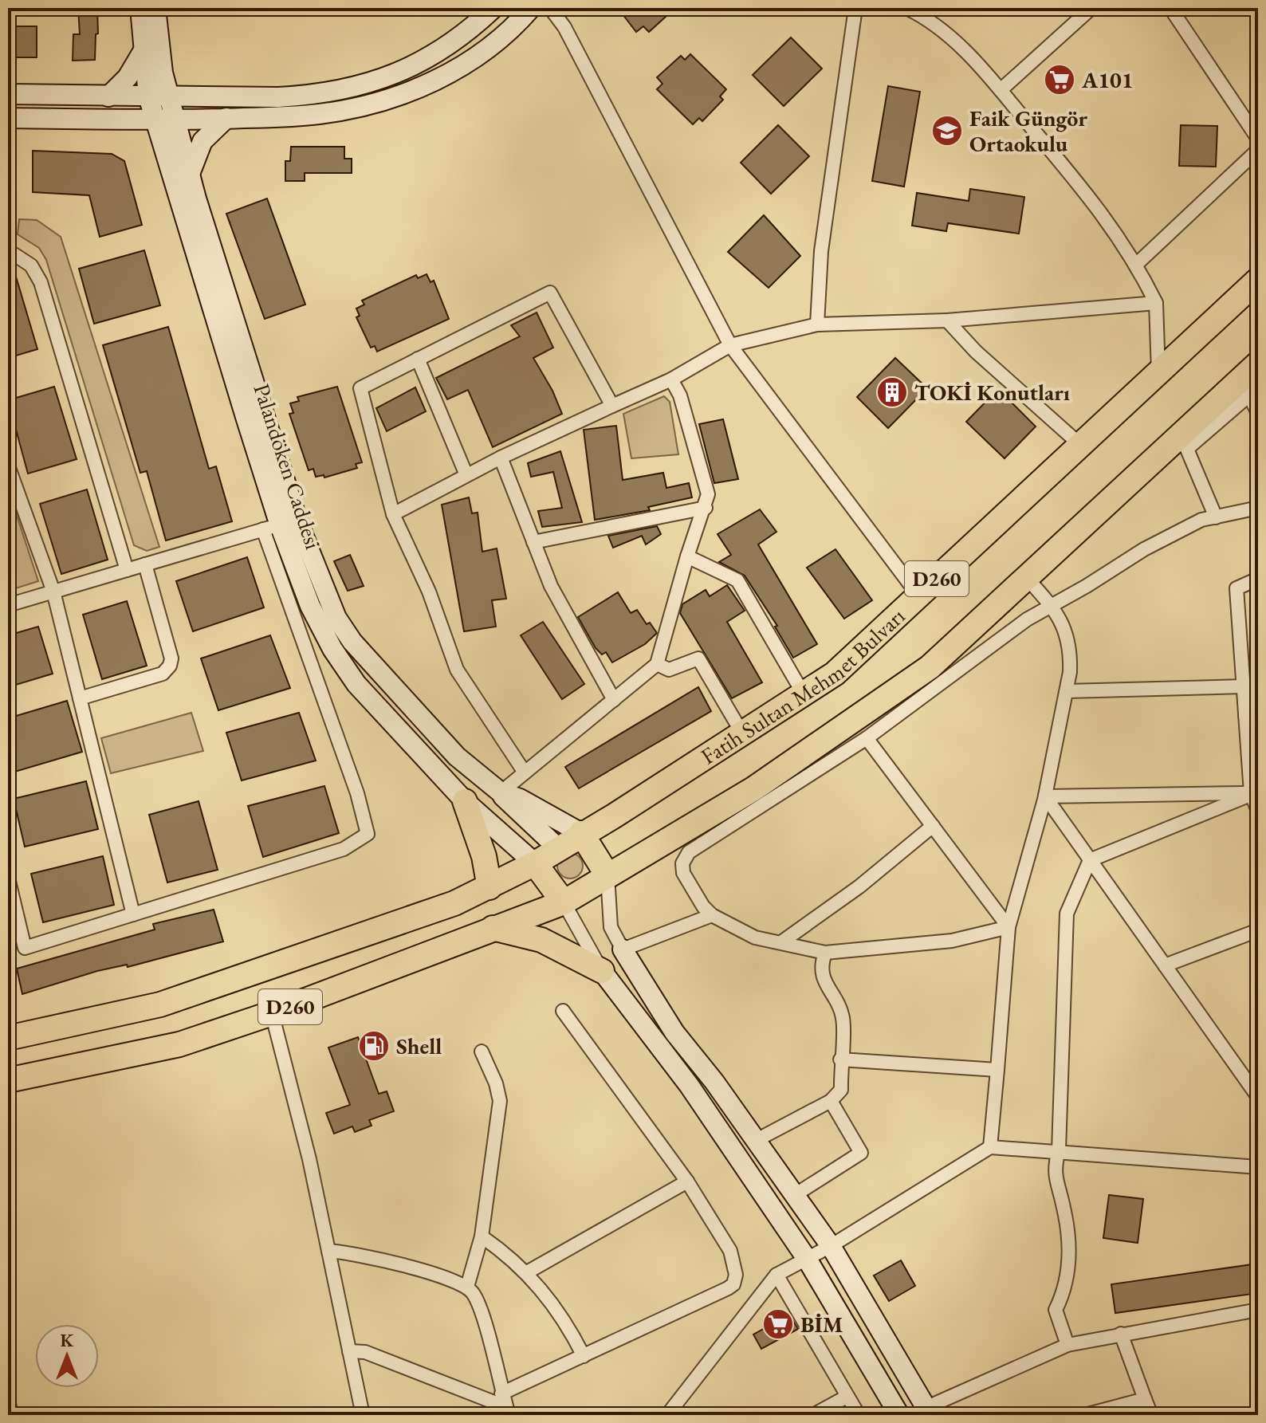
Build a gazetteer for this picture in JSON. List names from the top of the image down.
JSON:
{
  "streets": {
    "highway": ["D260", "Fatih Sultan Mehmet Bulvarı"],
    "street": ["Palandöken Caddesi"]
  },
  "crossings": [
    ["Palandöken Caddesi", "D260"],
    ["Palandöken Caddesi", "Fatih Sultan Mehmet Bulvarı"],
    ["D260", "Fatih Sultan Mehmet Bulvarı"]
  ],
  "places": {
    "supermarket": ["A101", "BİM"],
    "school or university": ["Faik Güngör Ortaokulu"],
    "building": ["TOKİ Konutları"],
    "fuel station": ["Shell"]
  },
  "north": "top"
}
